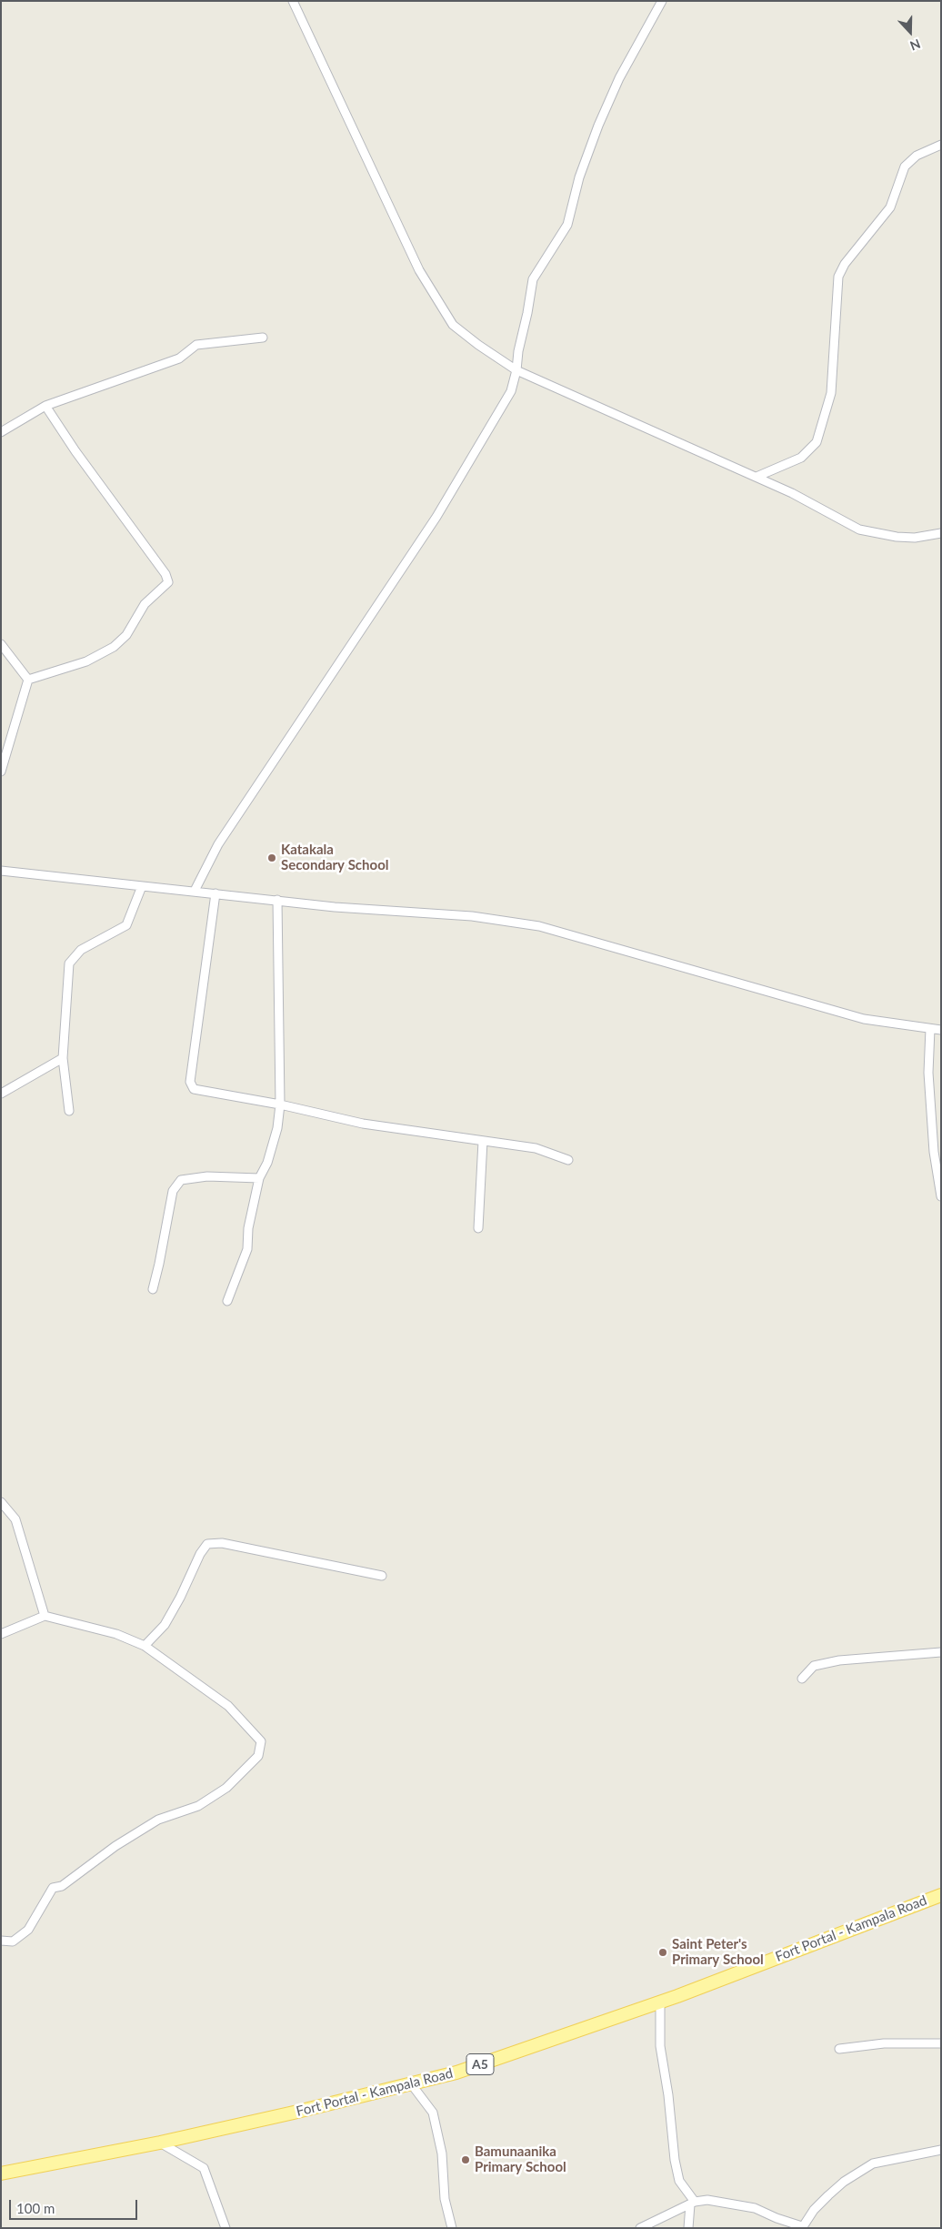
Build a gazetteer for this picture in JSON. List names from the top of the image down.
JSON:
{
  "streets": {
    "main road": ["Fort Portal - Kampala Road", "A5"]
  },
  "places": ["Katakala Secondary School", "Saint Peter's Primary School", "Bamunaanika Primary School"],
  "scale_bar": "100 m",
  "north": "bottom"
}
